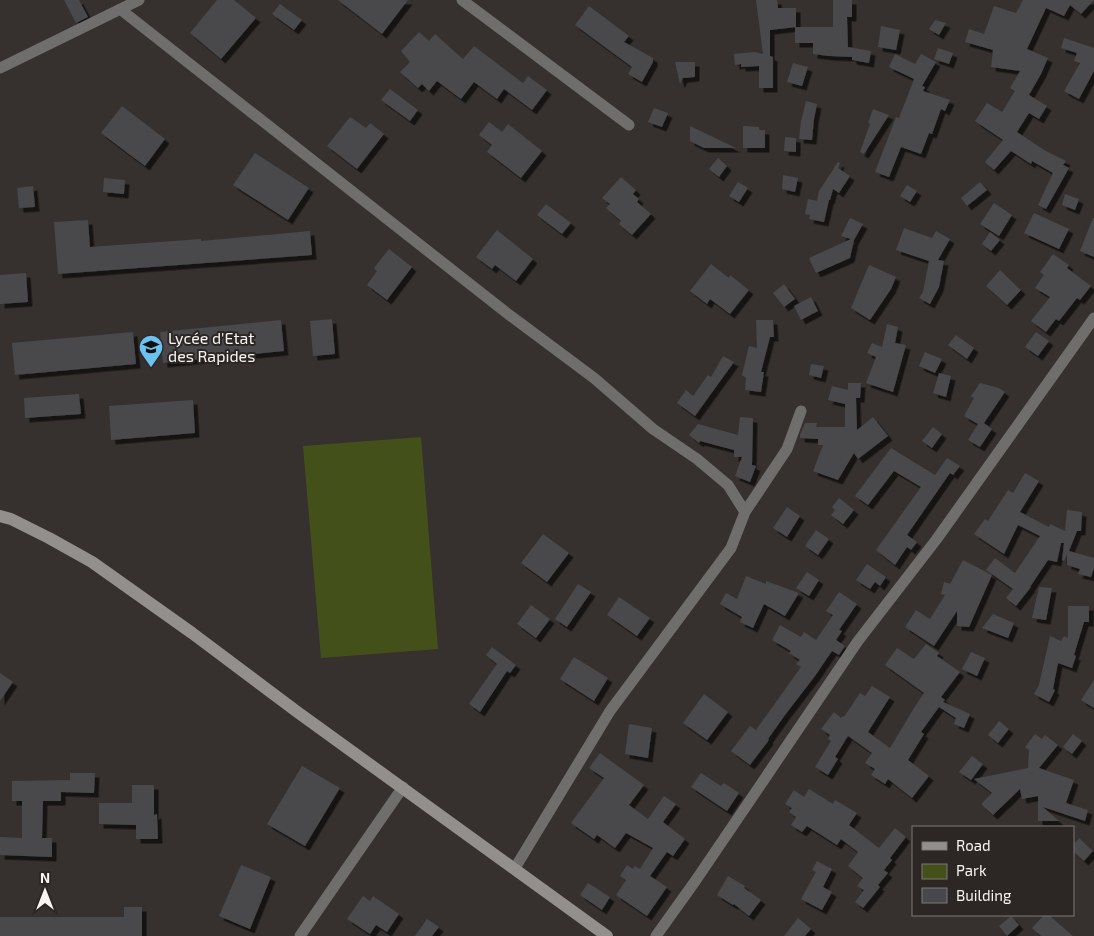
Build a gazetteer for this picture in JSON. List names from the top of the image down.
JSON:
{
  "places": {
    "school or university": ["Lycée d'Etat des Rapides"]
  },
  "legend": ["Road", "Park", "Building"],
  "north": "top"
}
